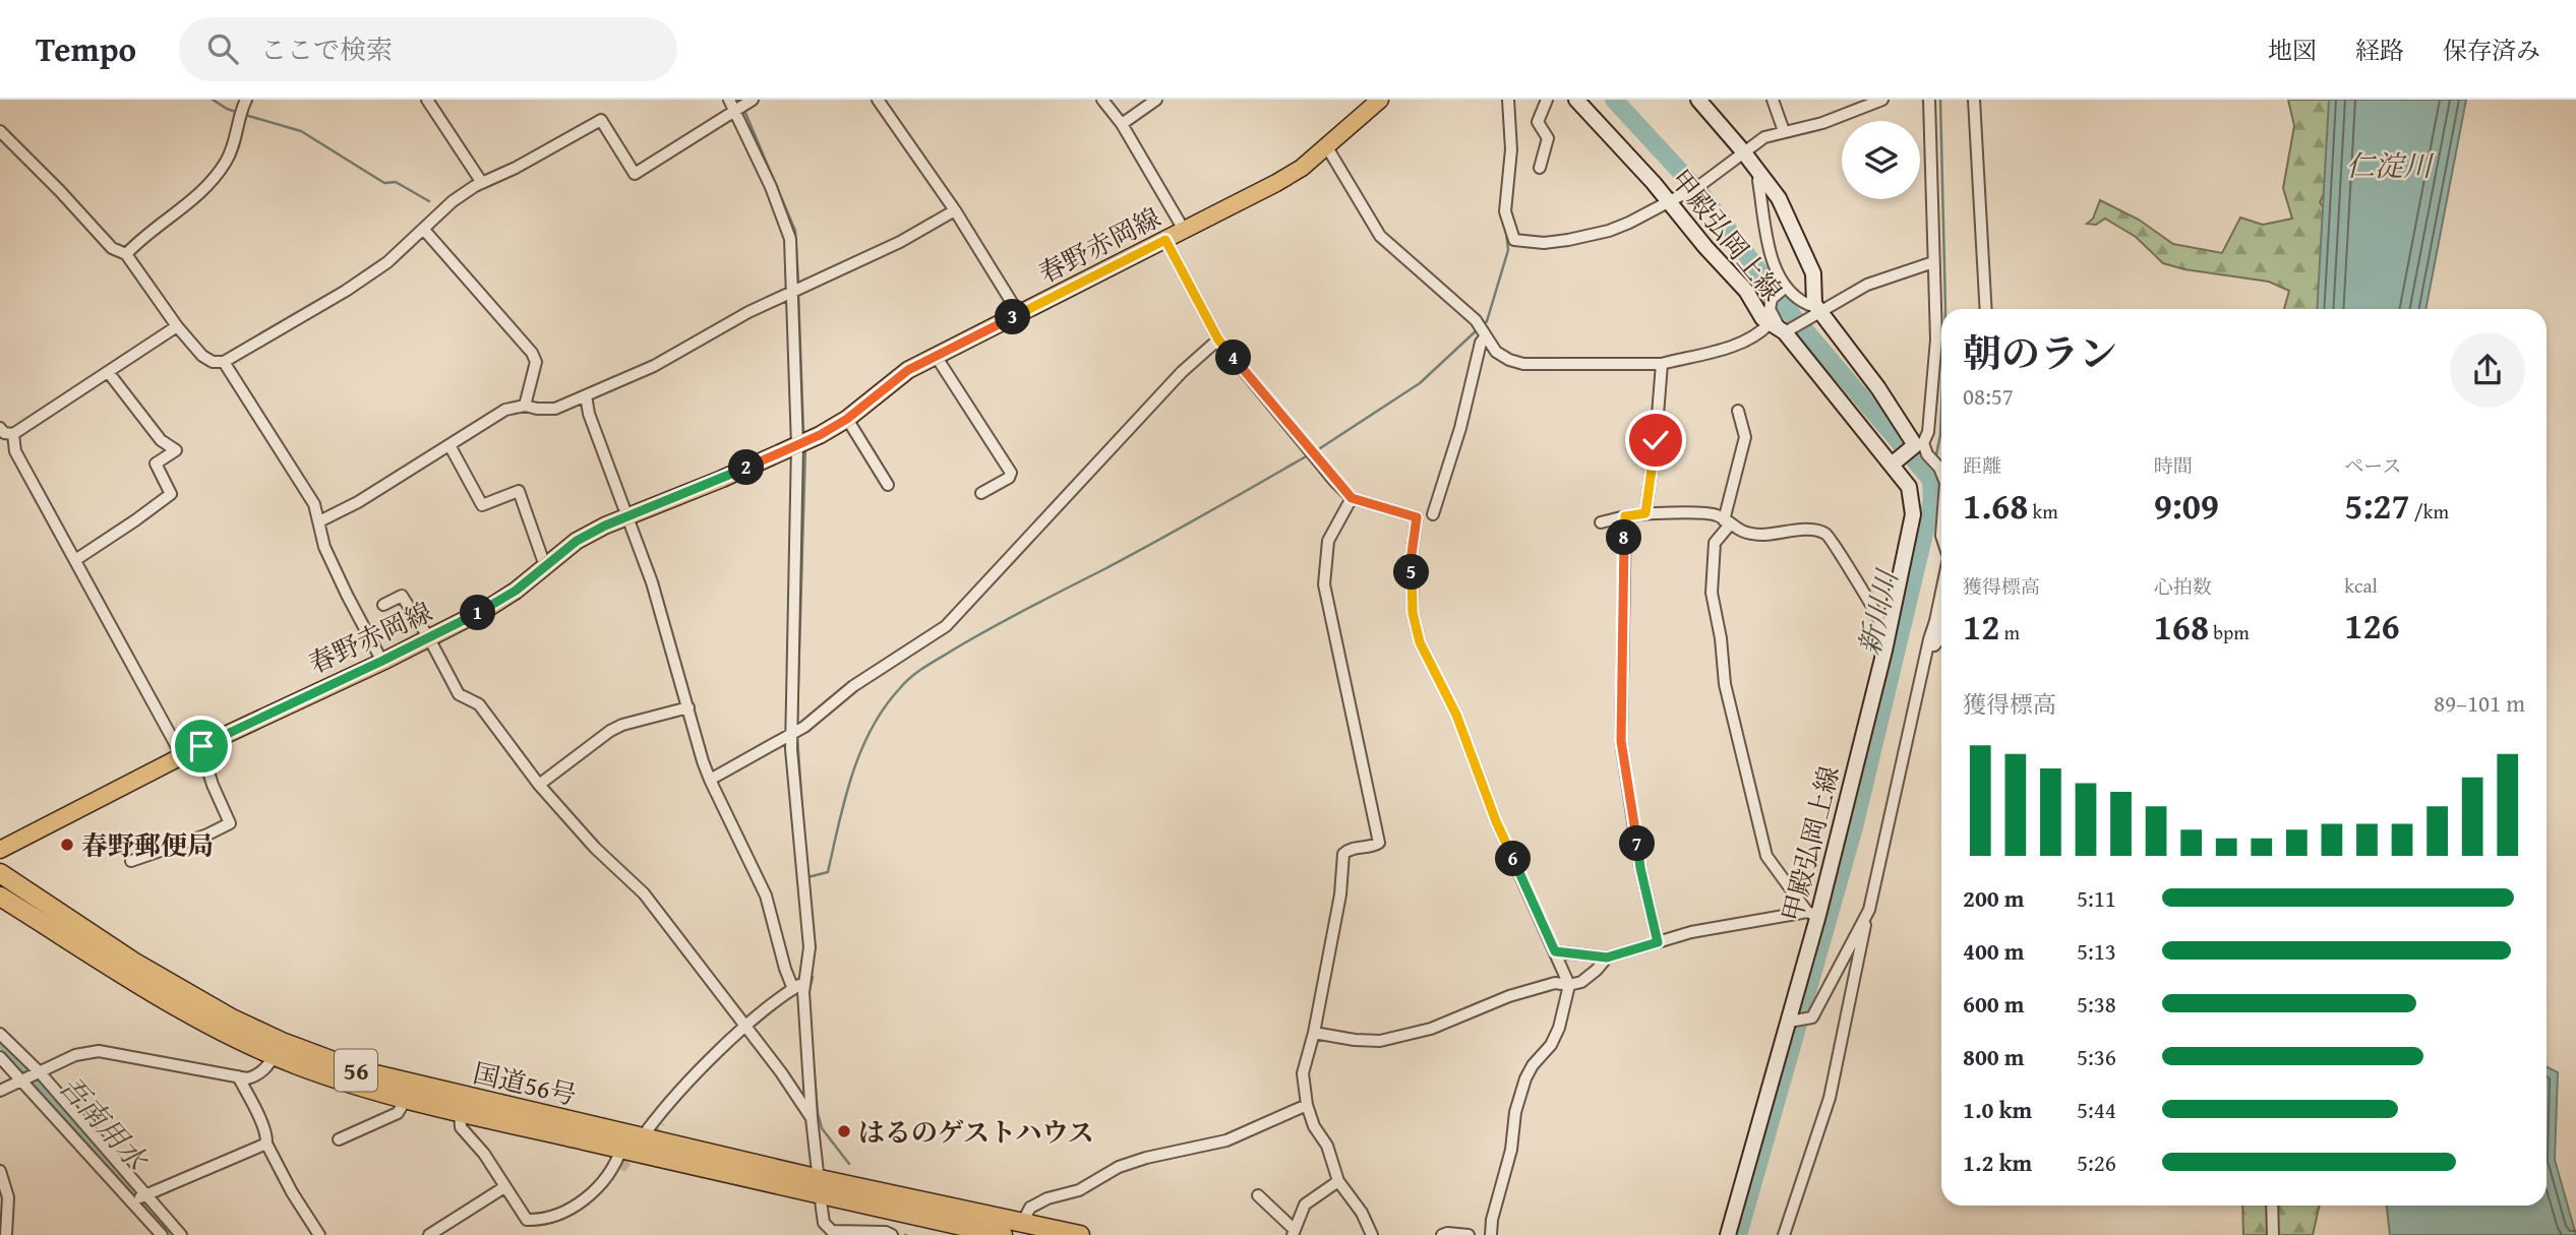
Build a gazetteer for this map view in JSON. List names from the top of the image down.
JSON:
{
  "streets": {
    "highway": ["56", "国道56号"],
    "main road": ["甲殿弘岡上線", "春野赤岡線"]
  },
  "water": ["仁淀川", "新川川", "吾南用水"],
  "places": ["春野郵便局", "はるのゲストハウス"],
  "page": {
    "header": "Tempo",
    "search": "ここで検索",
    "nav": ["地図", "経路", "保存済み"],
    "pins": [
      "3",
      "4",
      "2",
      "8",
      "5",
      "1",
      "7",
      "6"
    ],
    "heading": ["朝のラン", "08:57"],
    "stats": [
      ["距離", "1.68 km"],
      ["時間", "9:09"],
      ["ペース", "5:27 /km"],
      ["獲得標高", "12 m"],
      ["心拍数", "168 bpm"],
      ["kcal", "126"]
    ],
    "chart": ["獲得標高", "89–101 m"],
    "list": [
      {
        "name": "200 m",
        "note": "5:11"
      },
      {
        "name": "400 m",
        "note": "5:13"
      },
      {
        "name": "600 m",
        "note": "5:38"
      },
      {
        "name": "800 m",
        "note": "5:36"
      },
      {
        "name": "1.0 km",
        "note": "5:44"
      },
      {
        "name": "1.2 km",
        "note": "5:26"
      }
    ]
  }
}
